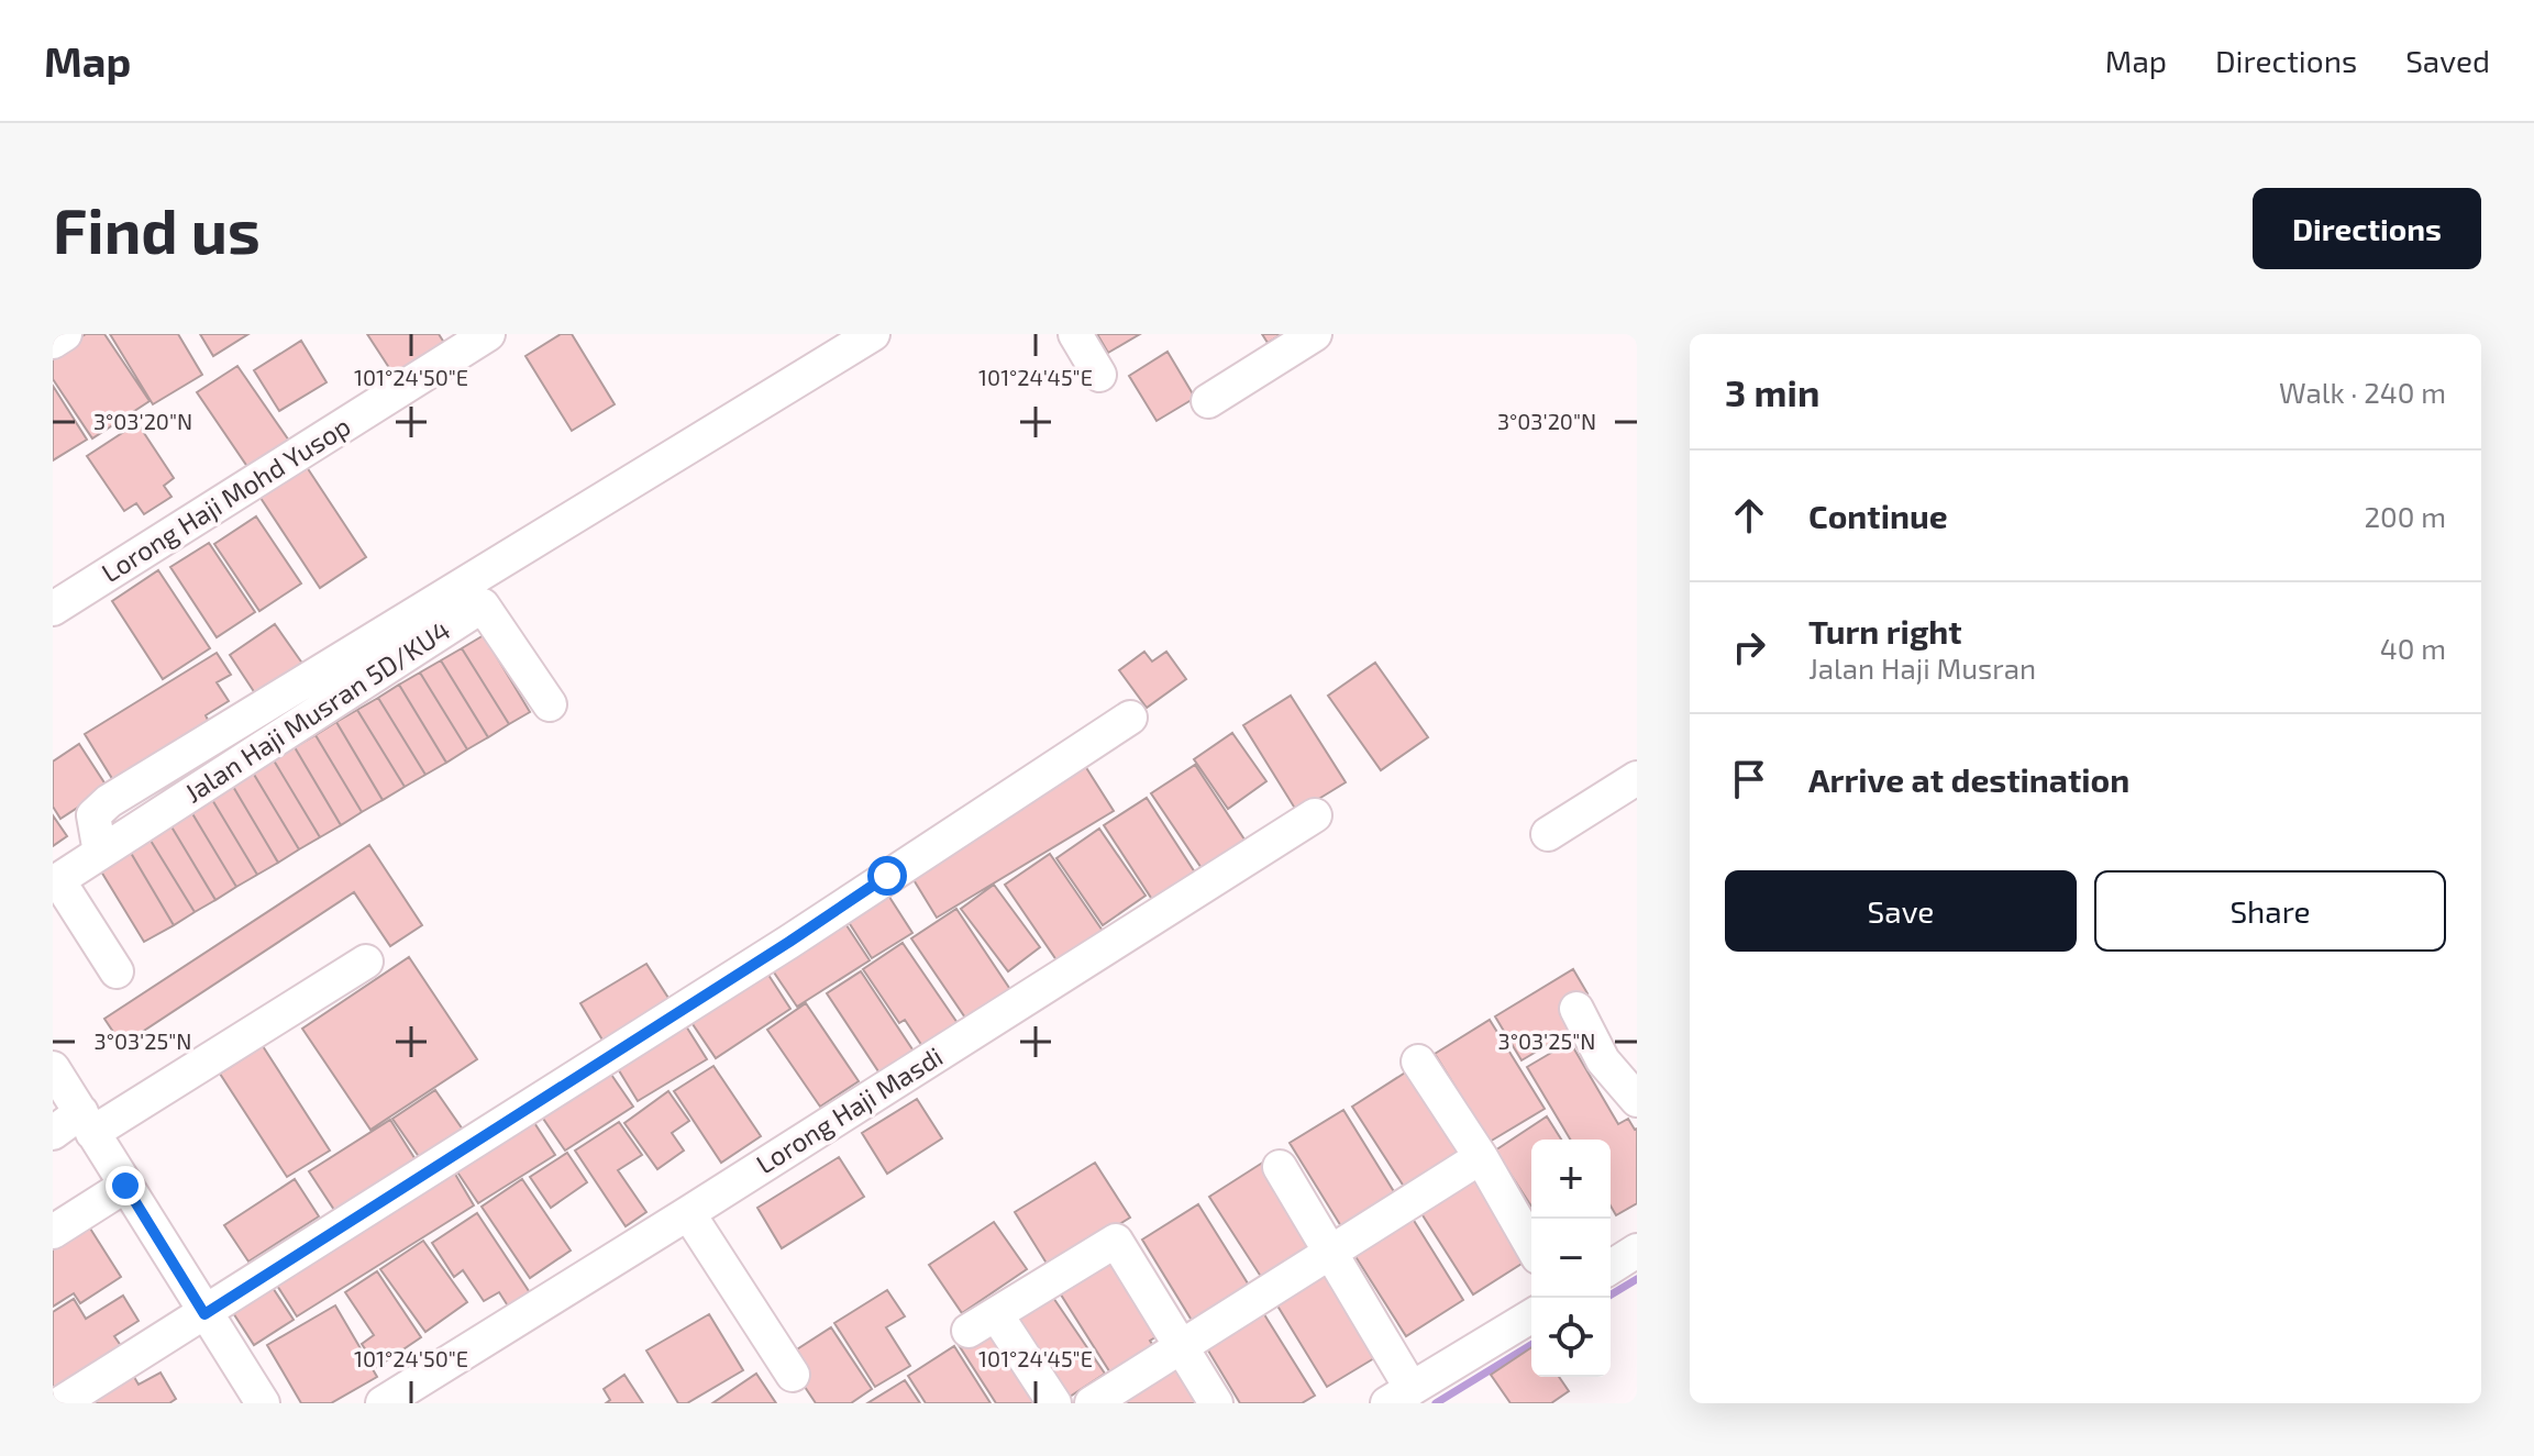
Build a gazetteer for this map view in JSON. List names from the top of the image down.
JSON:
{
  "streets": {
    "street": ["Lorong Haji Mohd Yusop", "Jalan Haji Musran 5D/KU4", "Lorong Haji Masdi"]
  },
  "page": {
    "header": "Map",
    "nav": ["Map", "Directions", "Saved"],
    "buttons": [
      "Directions",
      ["Save", "Share"]
    ],
    "title": "Find us",
    "heading": ["3 min", "Walk · 240 m"],
    "list": [
      ["Continue", "200 m"],
      ["Turn right", "Jalan Haji Musran", "40 m"],
      "Arrive at destination"
    ],
    "map_buttons": ["+", "−"]
  },
  "coordinates": [
    "101°24'50\"E",
    "101°24'45\"E",
    "3°03'20\"N",
    "3°03'25\"N"
  ]
}
